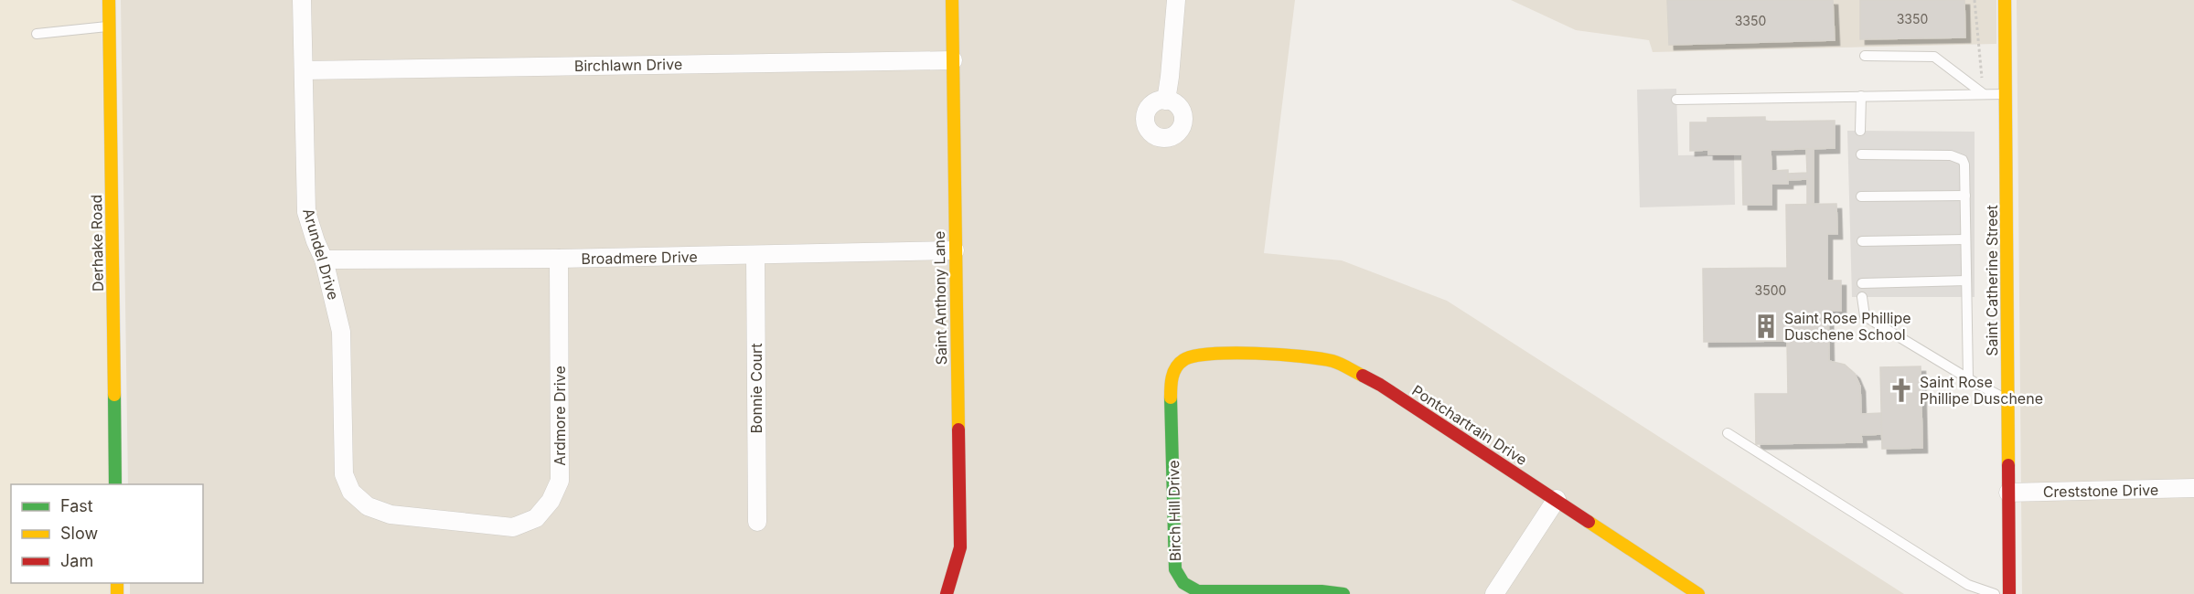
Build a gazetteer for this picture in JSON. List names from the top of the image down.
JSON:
{
  "streets": {
    "street": [
      "Birchlawn Drive",
      "Derhake Road",
      "Arundel Drive",
      "Broadmere Drive",
      "Saint Catherine Street",
      "Saint Anthony Lane",
      "Bonnie Court",
      "Ardmore Drive",
      "Pontchartrain Drive",
      "Creststone Drive",
      "Birch Hill Drive"
    ]
  },
  "crossings": [
    ["Birchlawn Drive", "Arundel Drive"],
    ["Birchlawn Drive", "Saint Anthony Lane"],
    ["Arundel Drive", "Broadmere Drive"],
    ["Arundel Drive", "Ardmore Drive"],
    ["Broadmere Drive", "Saint Anthony Lane"],
    ["Broadmere Drive", "Bonnie Court"],
    ["Broadmere Drive", "Ardmore Drive"],
    ["Saint Catherine Street", "Creststone Drive"],
    ["Pontchartrain Drive", "Birch Hill Drive"]
  ],
  "places": {
    "building": ["Saint Rose Phillipe Duschene School"],
    "church": ["Saint Rose Phillipe Duschene"]
  },
  "house_numbers": ["3350", "3350", "3500"],
  "legend": ["Fast", "Slow", "Jam"]
}
